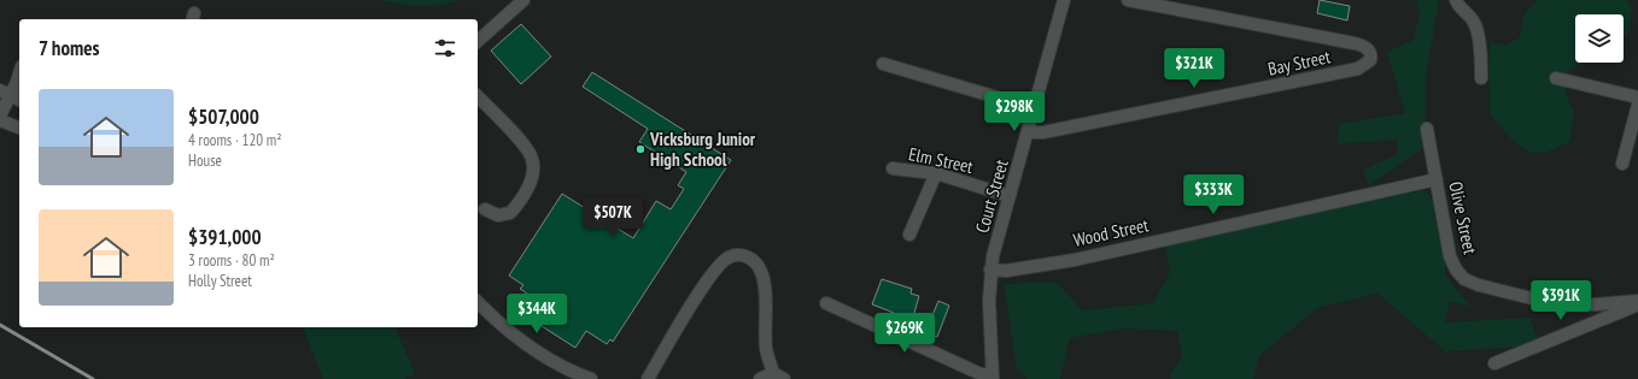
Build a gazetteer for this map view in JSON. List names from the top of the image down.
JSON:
{
  "streets": {
    "street": [
      "Bay Street",
      "Elm Street",
      "Court Street",
      "Olive Street",
      "Wood Street"
    ]
  },
  "crossings": [
    ["Bay Street", "Court Street"],
    ["Elm Street", "Court Street"],
    ["Court Street", "Wood Street"],
    ["Olive Street", "Wood Street"]
  ],
  "places": ["Vicksburg Junior High School"],
  "page": {
    "heading": "7 homes",
    "price": [
      "$321K",
      "$298K",
      "$333K",
      "$507K",
      "$391K",
      "$344K",
      "$269K"
    ],
    "list": [
      {
        "name": "$507,000",
        "note": "4 rooms · 120 m² · House"
      },
      {
        "name": "$391,000",
        "note": "3 rooms · 80 m² · Holly Street"
      }
    ]
  }
}
